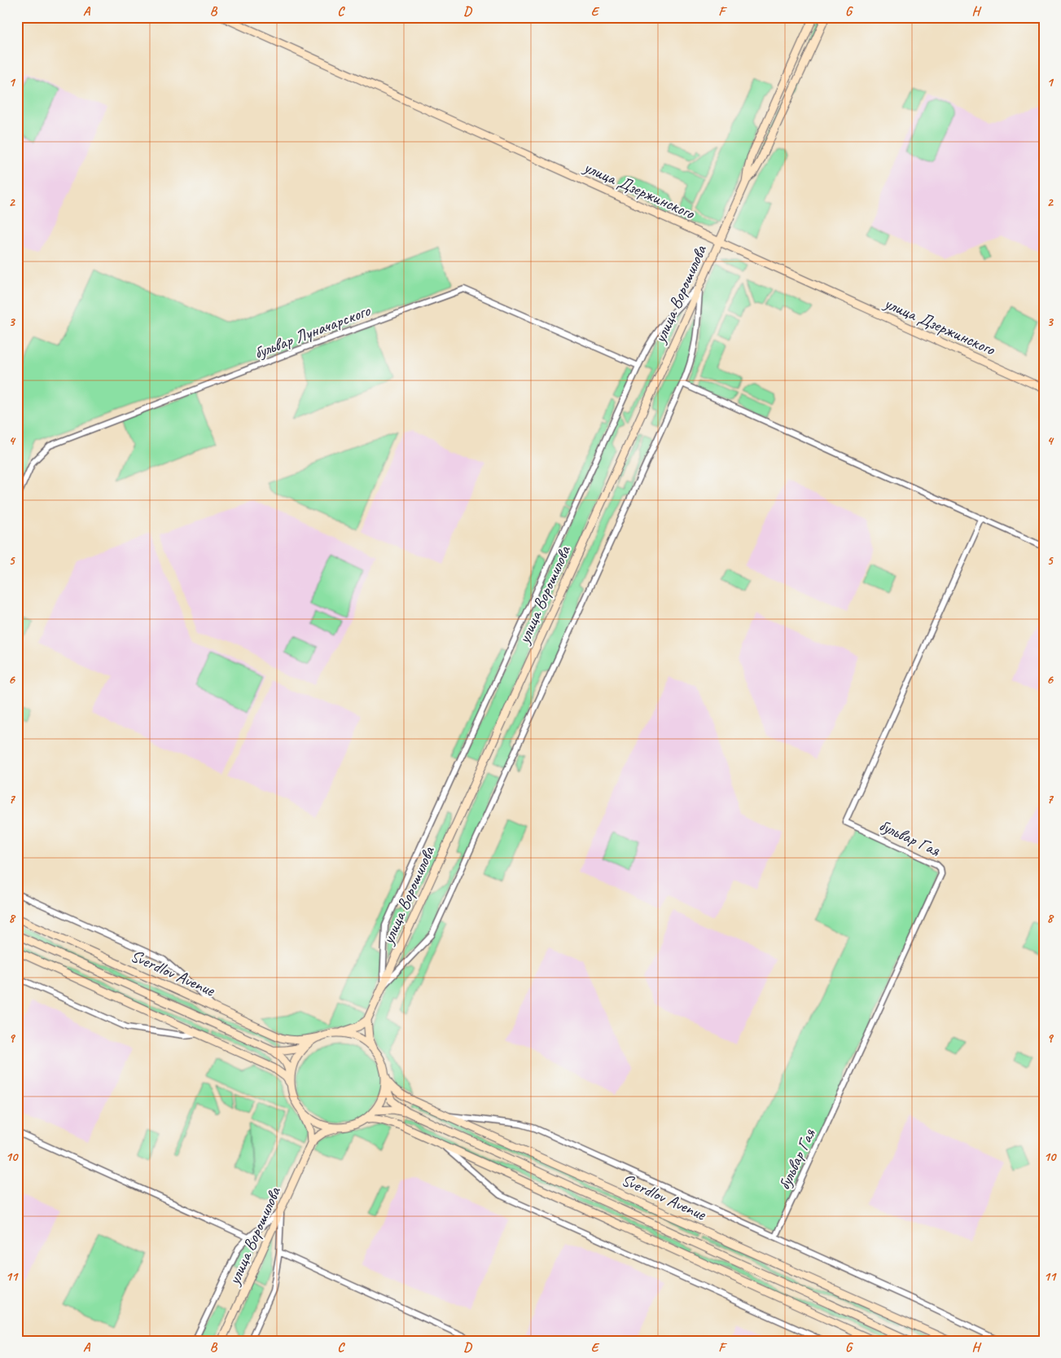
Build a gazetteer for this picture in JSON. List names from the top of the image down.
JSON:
{
  "streets": {
    "main road": ["улица Дзержинского", "улица Ворошилова", "Sverdlov Avenue"],
    "street": ["бульвар Луначарского", "бульвар Гая"]
  },
  "crossings": [
    ["улица Дзержинского", "улица Ворошилова"]
  ],
  "grid": {
    "columns": [
      "A",
      "B",
      "C",
      "D",
      "E",
      "F",
      "G",
      "H"
    ],
    "rows": [
      "1",
      "2",
      "3",
      "4",
      "5",
      "6",
      "7",
      "8",
      "9",
      "10",
      "11"
    ]
  }
}
